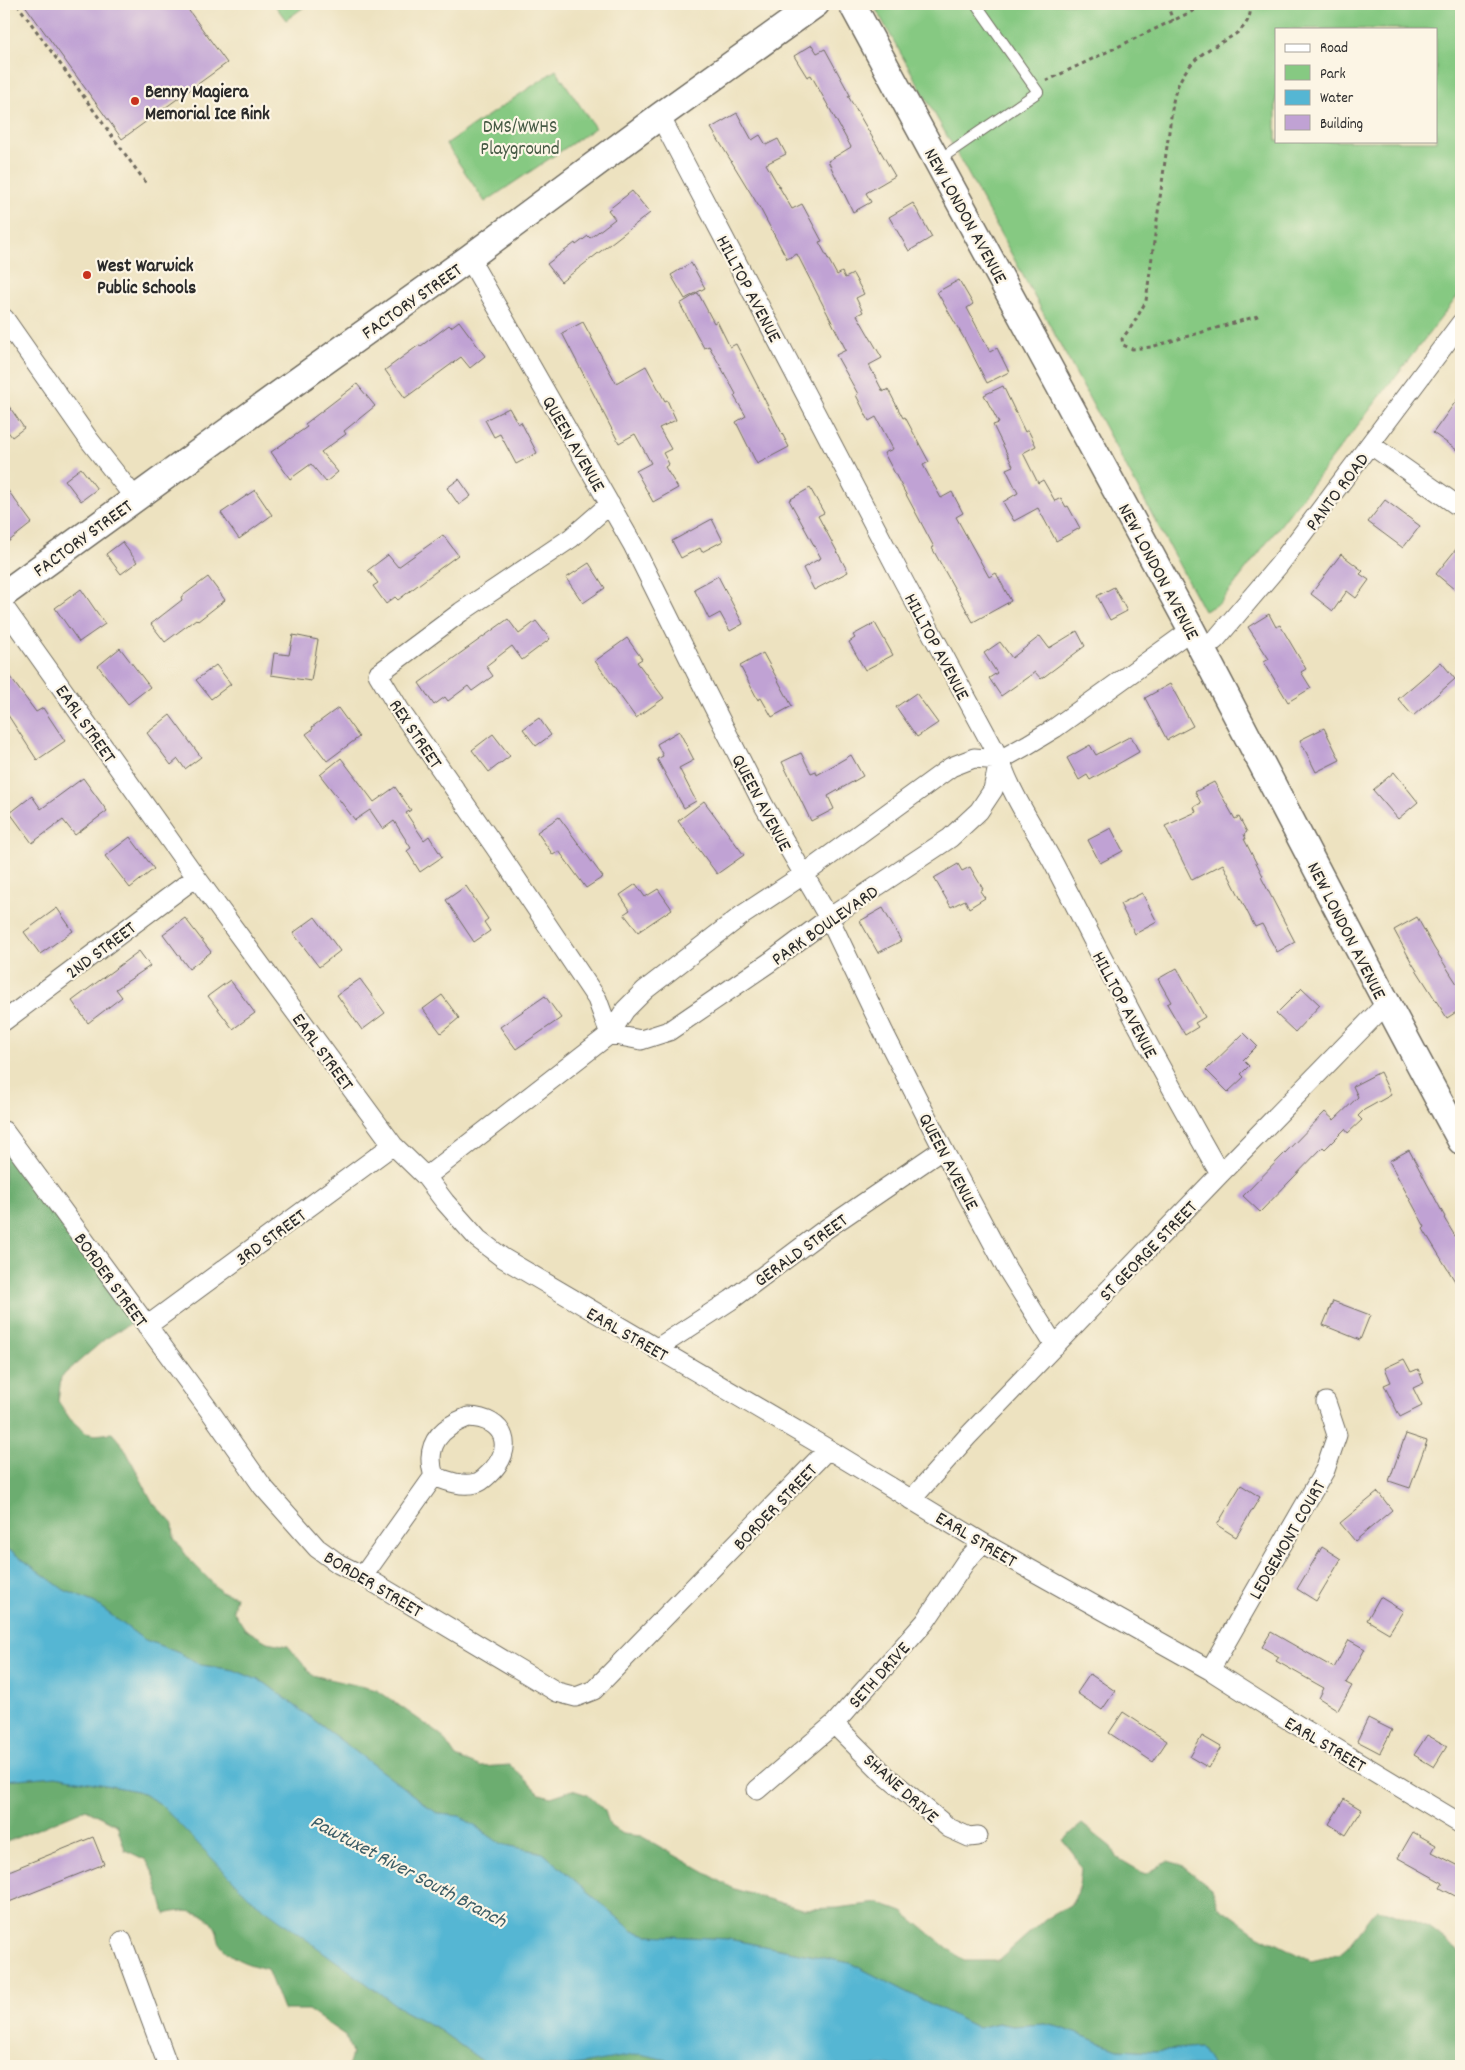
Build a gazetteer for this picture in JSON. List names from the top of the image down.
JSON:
{
  "streets": {
    "main road": ["NEW LONDON AVENUE", "FACTORY STREET"],
    "street": [
      "HILLTOP AVENUE",
      "QUEEN AVENUE",
      "PANTO ROAD",
      "EARL STREET",
      "REX STREET",
      "PARK BOULEVARD",
      "2ND STREET",
      "3RD STREET",
      "GERALD STREET",
      "ST GEORGE STREET",
      "BORDER STREET",
      "LEDGEMONT COURT",
      "SETH DRIVE",
      "SHANE DRIVE"
    ]
  },
  "crossings": [
    ["NEW LONDON AVENUE", "PANTO ROAD"],
    ["NEW LONDON AVENUE", "ST GEORGE STREET"],
    ["HILLTOP AVENUE", "FACTORY STREET"],
    ["HILLTOP AVENUE", "PARK BOULEVARD"],
    ["HILLTOP AVENUE", "ST GEORGE STREET"],
    ["FACTORY STREET", "QUEEN AVENUE"],
    ["QUEEN AVENUE", "REX STREET"],
    ["QUEEN AVENUE", "PARK BOULEVARD"],
    ["QUEEN AVENUE", "GERALD STREET"],
    ["QUEEN AVENUE", "ST GEORGE STREET"],
    ["EARL STREET", "2ND STREET"],
    ["EARL STREET", "3RD STREET"],
    ["EARL STREET", "GERALD STREET"],
    ["EARL STREET", "ST GEORGE STREET"],
    ["EARL STREET", "BORDER STREET"],
    ["EARL STREET", "LEDGEMONT COURT"],
    ["EARL STREET", "SETH DRIVE"],
    ["REX STREET", "PARK BOULEVARD"],
    ["3RD STREET", "BORDER STREET"],
    ["SETH DRIVE", "SHANE DRIVE"]
  ],
  "water": ["Pawtuxet River South Branch"],
  "parks": ["DMS/WWHS Playground"],
  "places": ["Benny Magiera Memorial Ice Rink", "West Warwick Public Schools"],
  "legend": [
    "Road",
    "Park",
    "Water",
    "Building"
  ]
}
